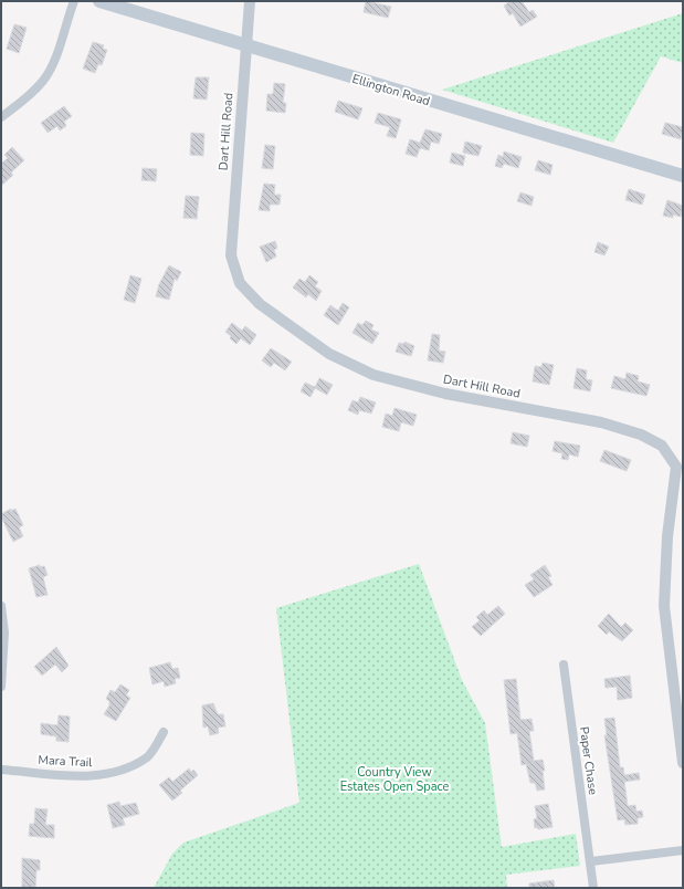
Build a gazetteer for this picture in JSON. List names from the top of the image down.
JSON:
{
  "streets": {
    "main road": ["Ellington Road"],
    "street": ["Dart Hill Road", "Mara Trail", "Paper Chase"]
  },
  "crossings": [
    ["Ellington Road", "Dart Hill Road"]
  ],
  "parks": ["Country View Estates Open Space"]
}
